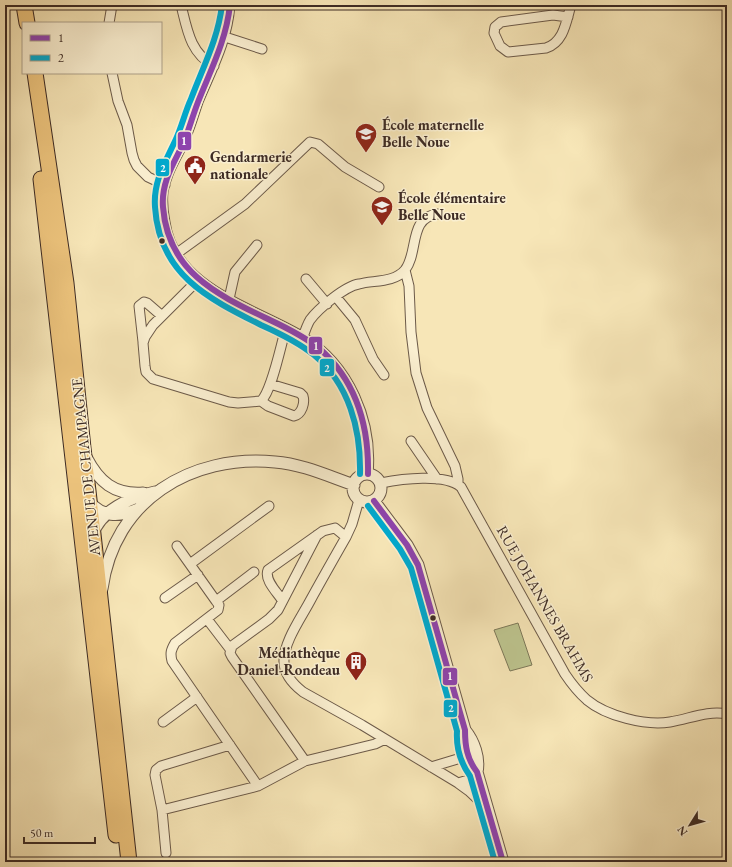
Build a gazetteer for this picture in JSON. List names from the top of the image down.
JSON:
{
  "streets": {
    "main road": ["AVENUE DE CHAMPAGNE"],
    "street": ["RUE JOHANNES BRAHMS"]
  },
  "places": {
    "school or university": ["École maternelle Belle Noue", "École élémentaire Belle Noue"],
    "public building": ["Gendarmerie nationale"],
    "building": ["Médiathèque Daniel-Rondeau"]
  },
  "lines": ["transit line 1", "transit line 2"],
  "legend": ["1", "2"],
  "scale_bar": "50 m",
  "north": "bottom left"
}
